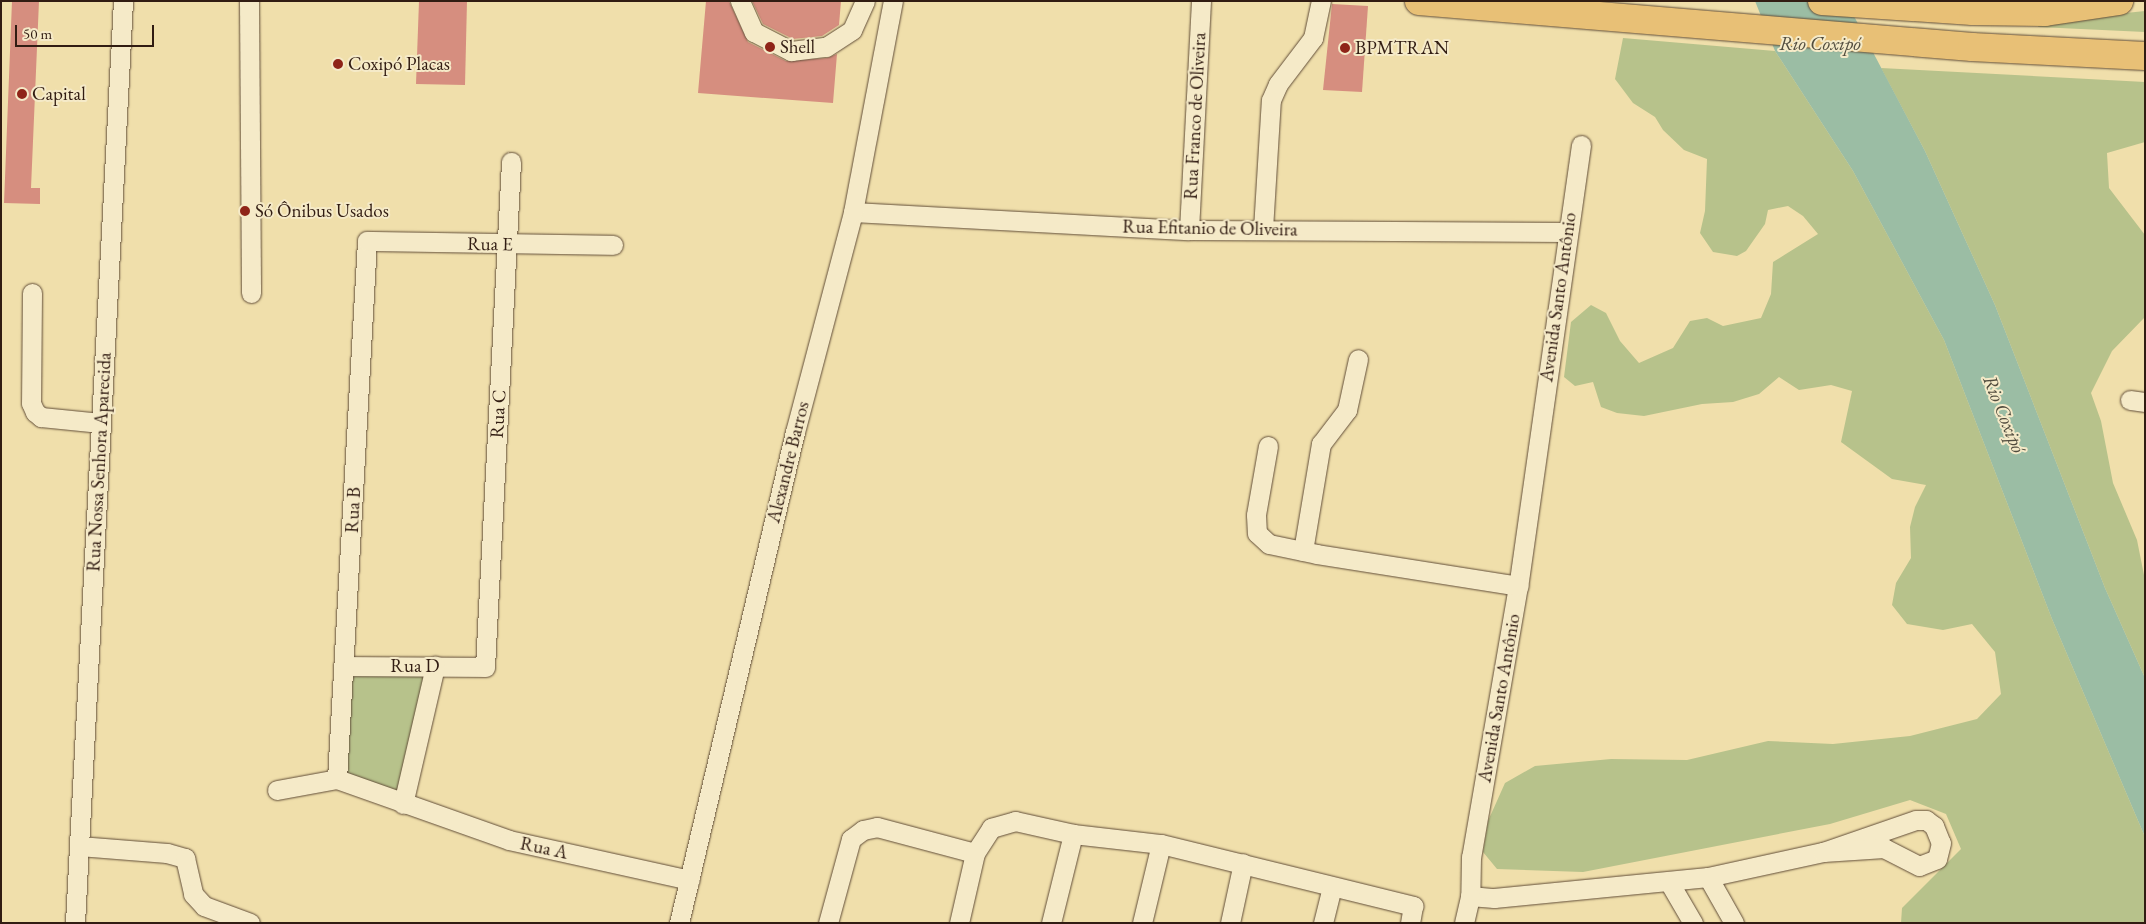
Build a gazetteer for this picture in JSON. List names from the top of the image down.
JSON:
{
  "streets": {
    "street": [
      "Rua Franco de Oliveira",
      "Rua Efitanio de Oliveira",
      "Rua E",
      "Avenida Santo Antônio",
      "Rua C",
      "Rua Nossa Senhora Aparecida",
      "Alexandre Barros",
      "Rua B",
      "Rua D",
      "Rua A"
    ]
  },
  "crossings": [
    ["Rua Franco de Oliveira", "Rua Efitanio de Oliveira"],
    ["Rua Efitanio de Oliveira", "Avenida Santo Antônio"],
    ["Rua Efitanio de Oliveira", "Alexandre Barros"],
    ["Rua E", "Rua C"],
    ["Rua E", "Rua B"],
    ["Rua C", "Rua D"],
    ["Alexandre Barros", "Rua A"],
    ["Rua B", "Rua D"],
    ["Rua B", "Rua A"]
  ],
  "water": ["Rio Coxipó"],
  "places": [
    "Shell",
    "BPMTRAN",
    "Coxipó Placas",
    "Capital",
    "Só Ônibus Usados"
  ],
  "scale_bar": "50 m"
}
